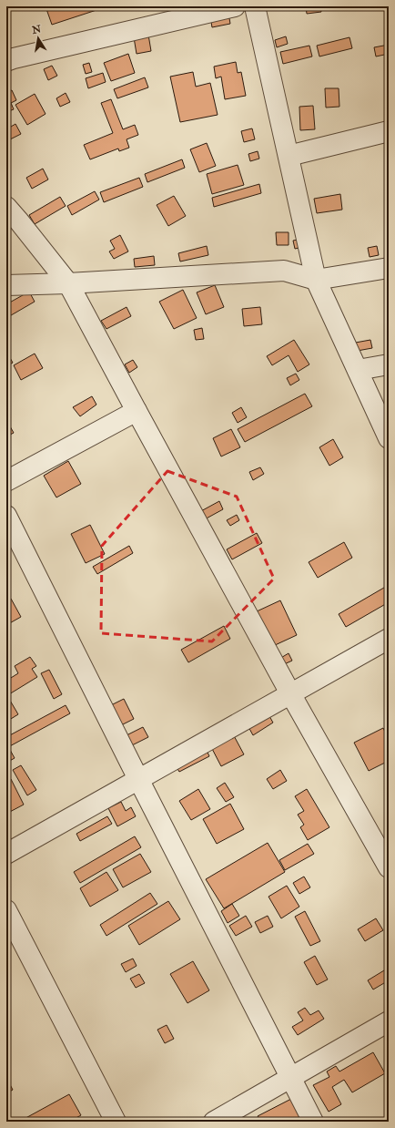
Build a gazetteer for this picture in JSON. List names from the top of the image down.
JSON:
{
  "north": "top"
}
